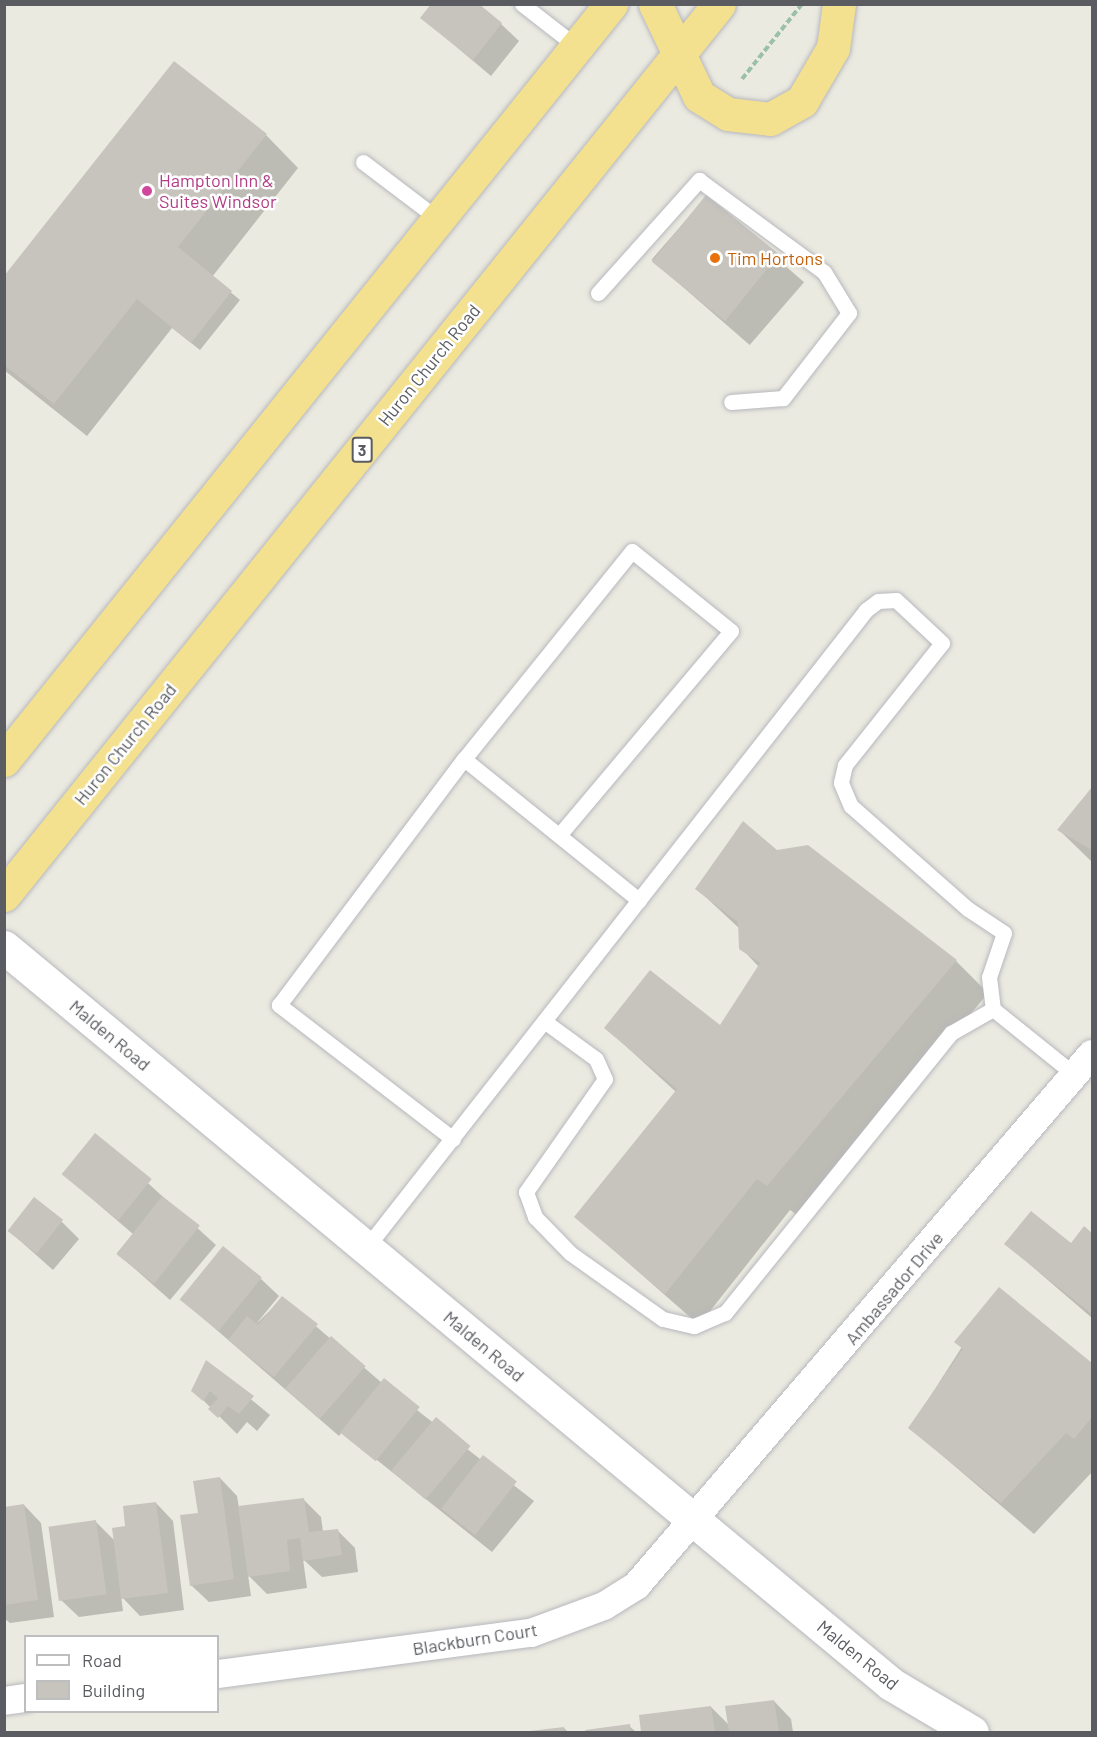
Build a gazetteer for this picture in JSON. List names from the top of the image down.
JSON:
{
  "streets": {
    "highway": ["Huron Church Road", "3"],
    "main road": ["Malden Road"],
    "street": ["Ambassador Drive", "Blackburn Court"]
  },
  "crossings": [
    ["Malden Road", "Ambassador Drive"],
    ["Malden Road", "Blackburn Court"],
    ["Ambassador Drive", "Blackburn Court"]
  ],
  "places": ["Hampton Inn & Suites Windsor", "Tim Hortons"],
  "legend": ["Road", "Building"]
}
